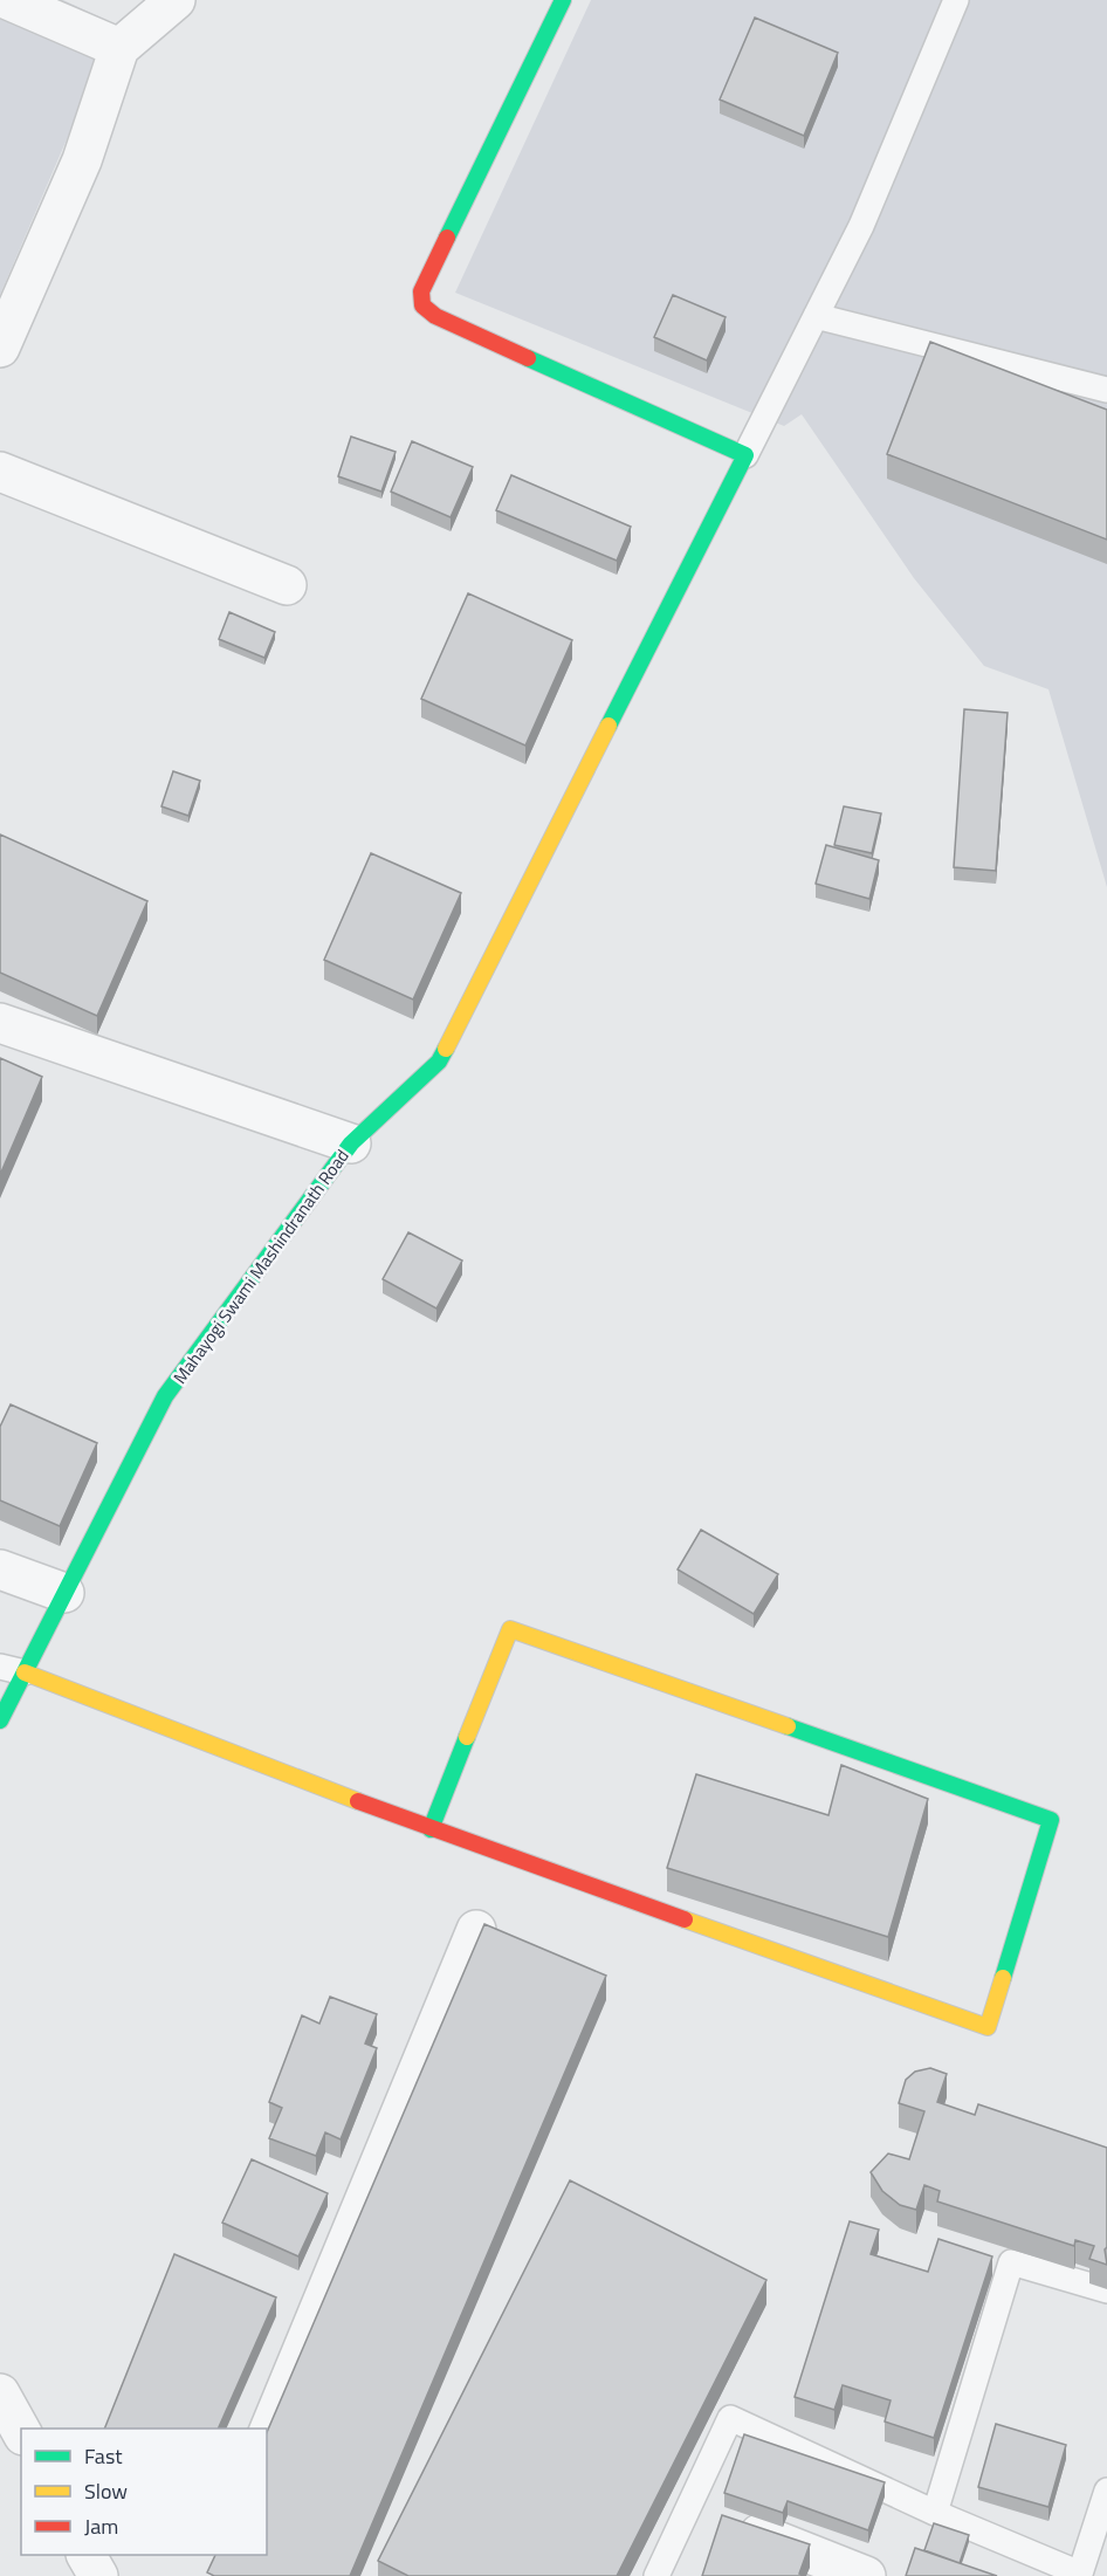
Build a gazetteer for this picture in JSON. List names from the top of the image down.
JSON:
{
  "streets": {
    "street": ["Mahayogi Swami Mashindranath Road"]
  },
  "legend": ["Fast", "Slow", "Jam"]
}
